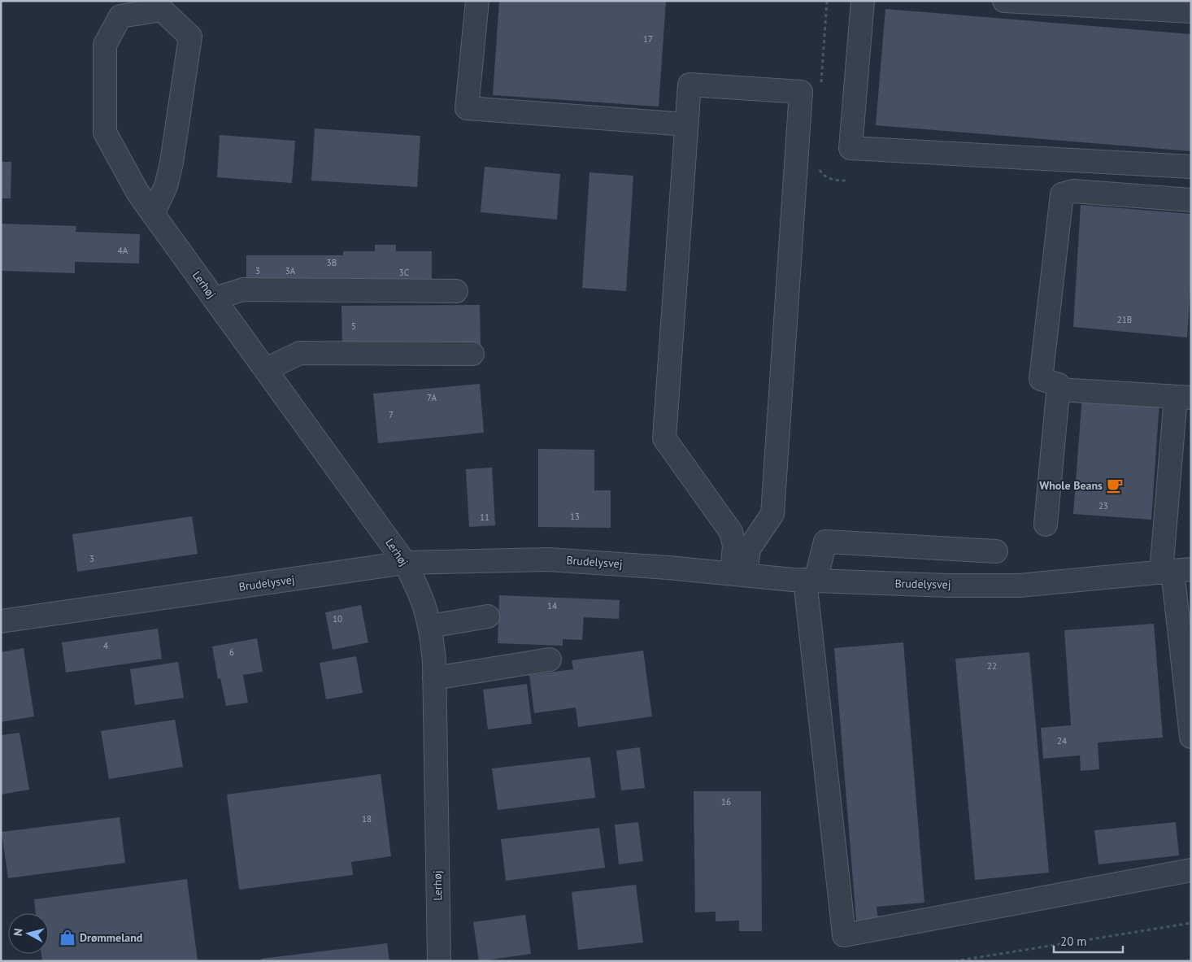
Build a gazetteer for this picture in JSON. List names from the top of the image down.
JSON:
{
  "streets": {
    "street": ["Lerhøj", "Brudelysvej"]
  },
  "crossings": [
    ["Lerhøj", "Brudelysvej"]
  ],
  "places": {
    "cafe": ["Whole Beans"],
    "shop": ["Drømmeland"]
  },
  "house_numbers": [
    "17",
    "4A",
    "3B",
    "3",
    "3A",
    "3C",
    "21B",
    "5",
    "7A",
    "7",
    "23",
    "13",
    "11",
    "3",
    "14",
    "10",
    "4",
    "6",
    "22",
    "24",
    "16",
    "18"
  ],
  "scale_bar": "20 m",
  "north": "left"
}
